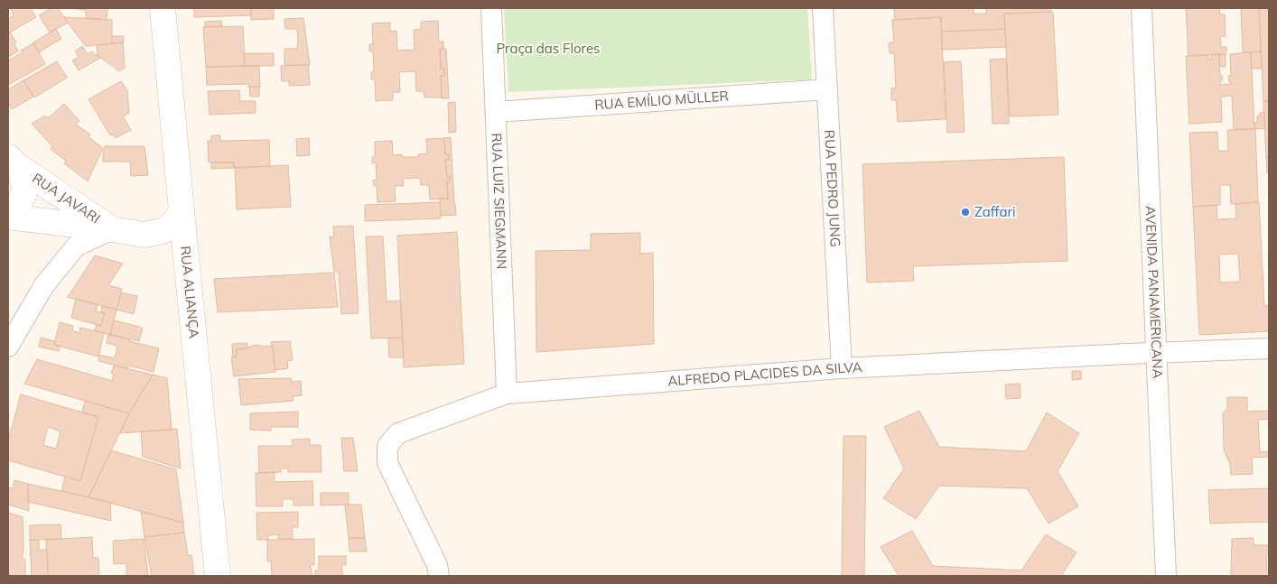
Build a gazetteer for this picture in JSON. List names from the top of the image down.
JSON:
{
  "streets": {
    "main road": ["RUA JAVARI", "RUA ALIANÇA"],
    "street": [
      "RUA EMÍLIO MÜLLER",
      "RUA PEDRO JUNG",
      "RUA LUIZ SIEGMANN",
      "AVENIDA PANAMERICANA",
      "ALFREDO PLACIDES DA SILVA"
    ]
  },
  "crossings": [
    ["RUA EMÍLIO MÜLLER", "RUA PEDRO JUNG"],
    ["RUA EMÍLIO MÜLLER", "RUA LUIZ SIEGMANN"],
    ["RUA PEDRO JUNG", "ALFREDO PLACIDES DA SILVA"],
    ["RUA LUIZ SIEGMANN", "ALFREDO PLACIDES DA SILVA"],
    ["AVENIDA PANAMERICANA", "ALFREDO PLACIDES DA SILVA"]
  ],
  "parks": ["Praça das Flores"],
  "places": ["Zaffari"]
}
